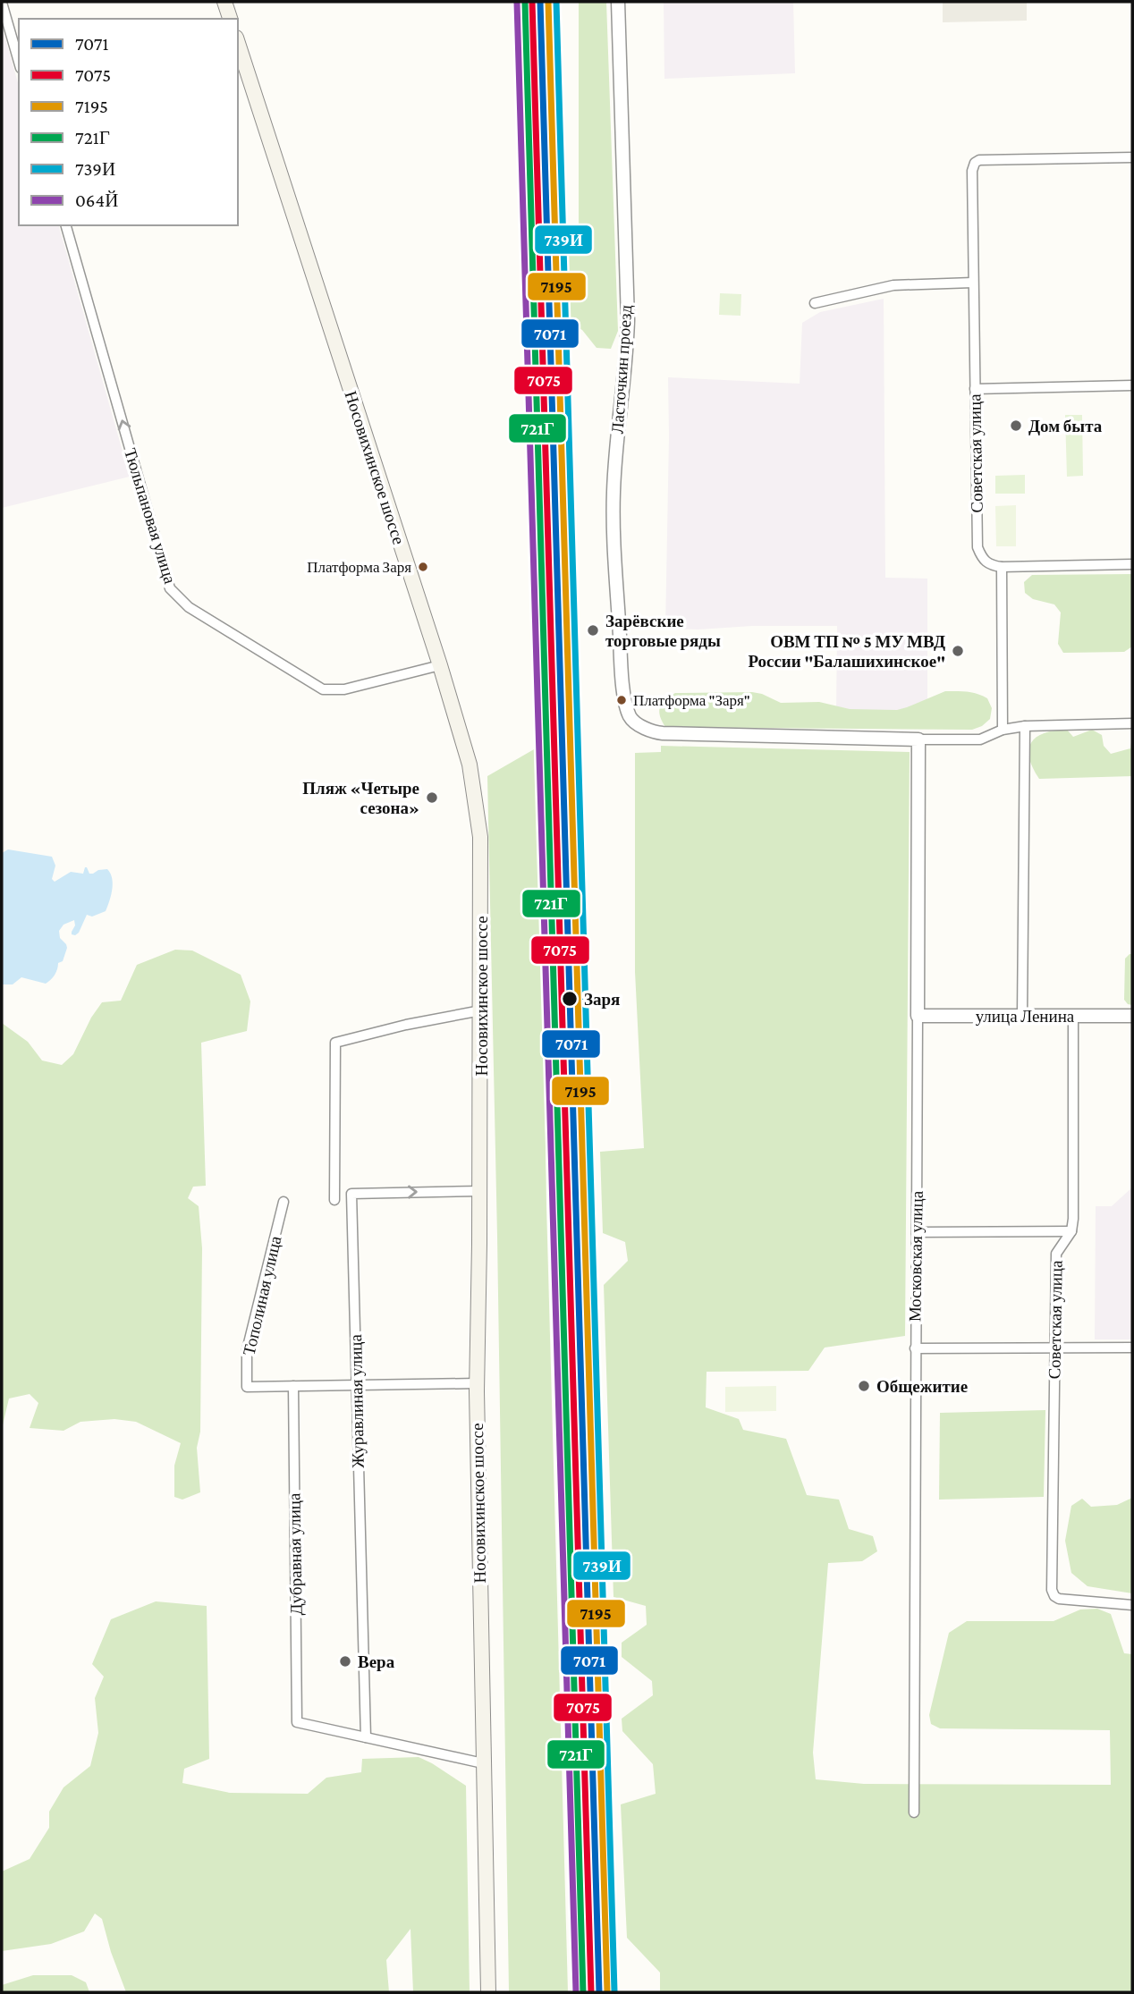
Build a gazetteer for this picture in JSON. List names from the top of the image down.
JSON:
{
  "streets": {
    "main road": ["Носовихинское шоссе"],
    "street": [
      "Ласточкин проезд",
      "Советская улица",
      "Тюльпановая улица",
      "улица Ленина",
      "Московская улица",
      "Тополиная улица",
      "Журавлиная улица",
      "Дубравная улица"
    ]
  },
  "crossings": [
    ["Ласточкин проезд", "Московская улица"],
    ["Советская улица", "улица Ленина"],
    ["Носовихинское шоссе", "Тюльпановая улица"],
    ["Носовихинское шоссе", "Тополиная улица"],
    ["Носовихинское шоссе", "Журавлиная улица"],
    ["улица Ленина", "Московская улица"],
    ["Тополиная улица", "Журавлиная улица"],
    ["Тополиная улица", "Дубравная улица"],
    ["Журавлиная улица", "Дубравная улица"]
  ],
  "one_way": ["Тюльпановая улица"],
  "places": [
    "Дом быта",
    "Платформа Заря",
    "Зарёвские торговые ряды",
    "ОВМ ТП № 5 МУ МВД России \"Балашихинское\"",
    "Платформа \"Заря\"",
    "Пляж «Четыре сезона»",
    "Заря",
    "Общежитие",
    "Вера"
  ],
  "lines": [
    "transit line 7071",
    "transit line 7075",
    "transit line 7195",
    "transit line 739И",
    "transit line 721Г",
    "transit line 064Й"
  ],
  "legend": [
    "7071",
    "7075",
    "7195",
    "721Г",
    "739И",
    "064Й"
  ]
}
